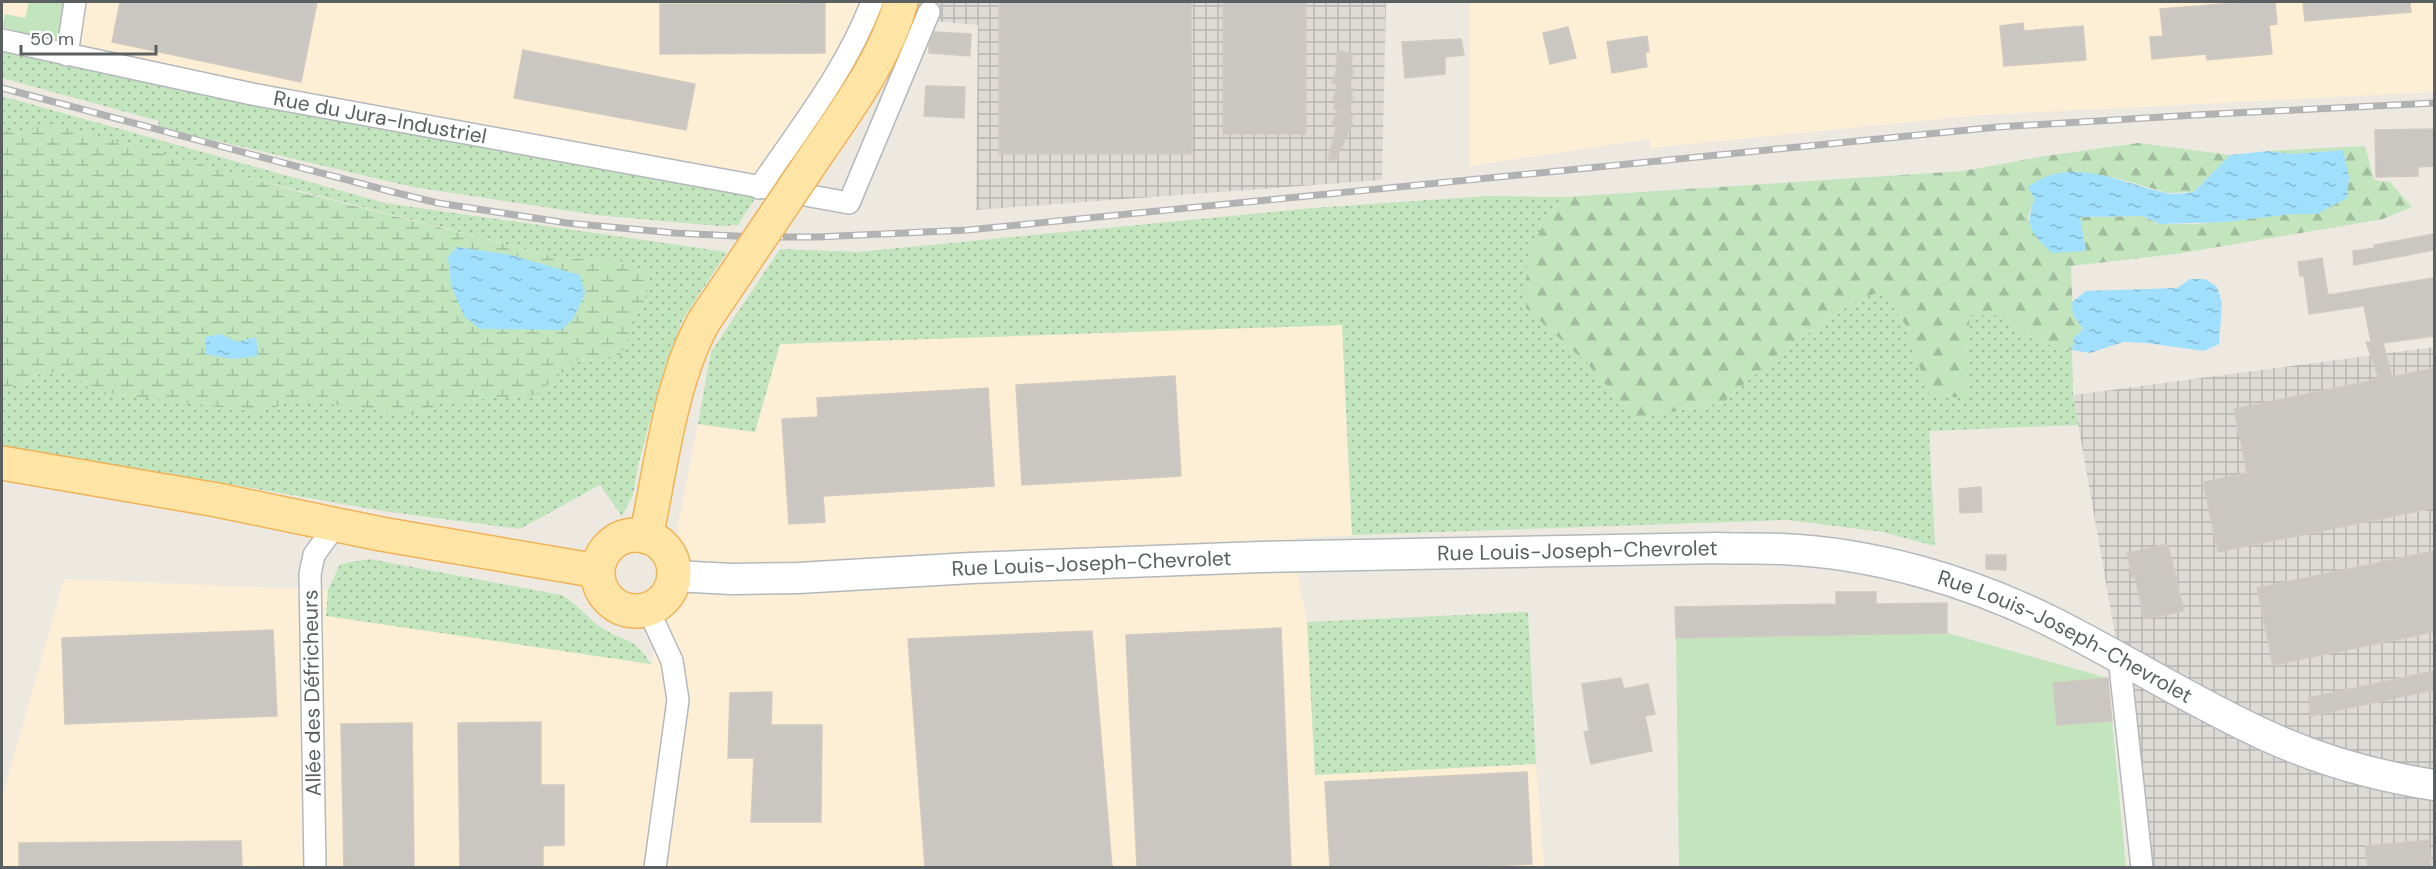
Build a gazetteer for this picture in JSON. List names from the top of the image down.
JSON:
{
  "streets": {
    "main road": ["Rue Louis-Joseph-Chevrolet"],
    "street": ["Rue du Jura-Industriel", "Allée des Défricheurs"]
  },
  "scale_bar": "50 m"
}
